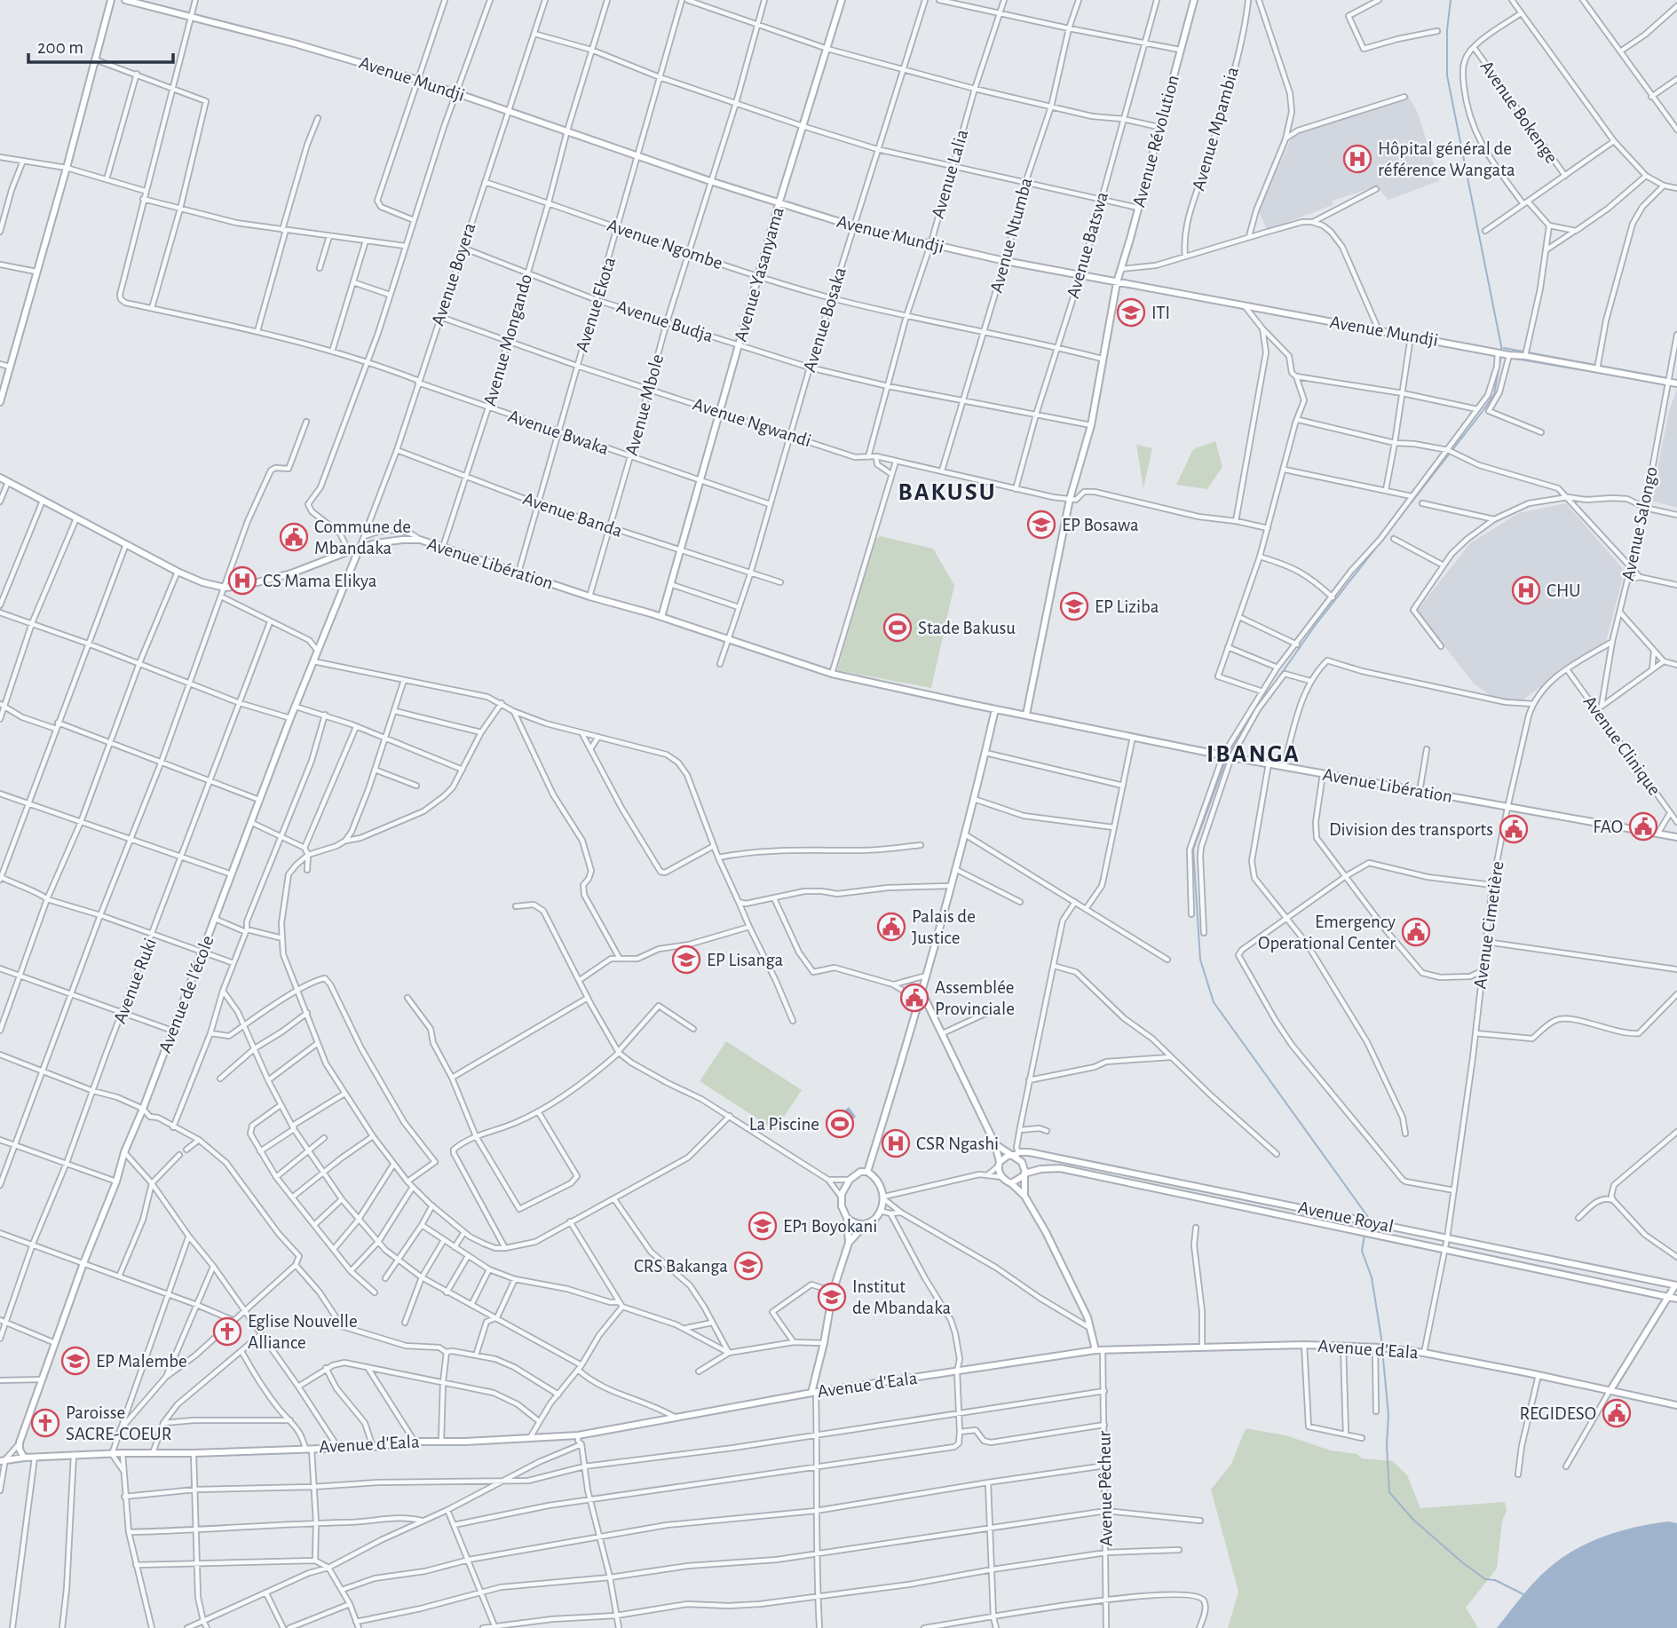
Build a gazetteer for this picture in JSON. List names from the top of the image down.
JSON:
{
  "streets": {
    "street": [
      "Avenue Mundji",
      "Avenue Bokenge",
      "Avenue Mpambia",
      "Avenue Révolution",
      "Avenue Lalia",
      "Avenue Ntumba",
      "Avenue Ngombe",
      "Avenue Batswa",
      "Avenue Boyera",
      "Avenue Yasanyama",
      "Avenue Ekota",
      "Avenue Bosaka",
      "Avenue Budja",
      "Avenue Mongando",
      "Avenue Mbole",
      "Avenue Ngwandi",
      "Avenue Bwaka",
      "Avenue Banda",
      "Avenue Salongo",
      "Avenue Libération",
      "Avenue Clinique",
      "Avenue Cimetière",
      "Avenue Ruki",
      "Avenue de l'école",
      "Avenue Royal",
      "Avenue d'Eala",
      "Avenue Pêcheur"
    ]
  },
  "crossings": [
    ["Avenue Mundji", "Avenue Révolution"],
    ["Avenue Mundji", "Avenue Lalia"],
    ["Avenue Mundji", "Avenue Ntumba"],
    ["Avenue Mundji", "Avenue Batswa"],
    ["Avenue Mundji", "Avenue Boyera"],
    ["Avenue Mundji", "Avenue Yasanyama"],
    ["Avenue Mundji", "Avenue Ekota"],
    ["Avenue Mundji", "Avenue Bosaka"],
    ["Avenue Mundji", "Avenue Mongando"],
    ["Avenue Mundji", "Avenue Mbole"],
    ["Avenue Mundji", "Avenue Bwaka"],
    ["Avenue Mundji", "Avenue Salongo"],
    ["Avenue Révolution", "Avenue Ngombe"],
    ["Avenue Révolution", "Avenue Budja"],
    ["Avenue Révolution", "Avenue Ngwandi"],
    ["Avenue Révolution", "Avenue Libération"],
    ["Avenue Lalia", "Avenue Ngombe"],
    ["Avenue Lalia", "Avenue Budja"],
    ["Avenue Lalia", "Avenue Ngwandi"],
    ["Avenue Ntumba", "Avenue Ngombe"],
    ["Avenue Ntumba", "Avenue Budja"],
    ["Avenue Ntumba", "Avenue Ngwandi"],
    ["Avenue Ngombe", "Avenue Batswa"],
    ["Avenue Ngombe", "Avenue Boyera"],
    ["Avenue Ngombe", "Avenue Yasanyama"],
    ["Avenue Ngombe", "Avenue Ekota"],
    ["Avenue Ngombe", "Avenue Bosaka"],
    ["Avenue Ngombe", "Avenue Mongando"],
    ["Avenue Ngombe", "Avenue Mbole"],
    ["Avenue Batswa", "Avenue Budja"],
    ["Avenue Batswa", "Avenue Ngwandi"],
    ["Avenue Boyera", "Avenue Budja"],
    ["Avenue Boyera", "Avenue Ngwandi"],
    ["Avenue Boyera", "Avenue Bwaka"],
    ["Avenue Boyera", "Avenue Banda"],
    ["Avenue Boyera", "Avenue Libération"],
    ["Avenue Boyera", "Avenue de l'école"],
    ["Avenue Yasanyama", "Avenue Budja"],
    ["Avenue Yasanyama", "Avenue Ngwandi"],
    ["Avenue Yasanyama", "Avenue Bwaka"],
    ["Avenue Yasanyama", "Avenue Banda"],
    ["Avenue Yasanyama", "Avenue Libération"],
    ["Avenue Ekota", "Avenue Budja"],
    ["Avenue Ekota", "Avenue Ngwandi"],
    ["Avenue Ekota", "Avenue Bwaka"],
    ["Avenue Ekota", "Avenue Banda"],
    ["Avenue Ekota", "Avenue Libération"],
    ["Avenue Bosaka", "Avenue Budja"],
    ["Avenue Bosaka", "Avenue Ngwandi"],
    ["Avenue Bosaka", "Avenue Bwaka"],
    ["Avenue Bosaka", "Avenue Banda"],
    ["Avenue Bosaka", "Avenue Libération"],
    ["Avenue Budja", "Avenue Mongando"],
    ["Avenue Budja", "Avenue Mbole"],
    ["Avenue Mongando", "Avenue Ngwandi"],
    ["Avenue Mongando", "Avenue Bwaka"],
    ["Avenue Mongando", "Avenue Banda"],
    ["Avenue Mongando", "Avenue Libération"],
    ["Avenue Mbole", "Avenue Ngwandi"],
    ["Avenue Mbole", "Avenue Bwaka"],
    ["Avenue Mbole", "Avenue Banda"],
    ["Avenue Mbole", "Avenue Libération"],
    ["Avenue Salongo", "Avenue Cimetière"],
    ["Avenue Libération", "Avenue Cimetière"],
    ["Avenue Libération", "Avenue de l'école"],
    ["Avenue Clinique", "Avenue Cimetière"],
    ["Avenue Cimetière", "Avenue Royal"],
    ["Avenue Cimetière", "Avenue d'Eala"],
    ["Avenue d'Eala", "Avenue Pêcheur"]
  ],
  "districts": ["BAKUSU", "IBANGA"],
  "places": {
    "hospital": [
      "Hôpital général de référence Wangata",
      "CS Mama Elikya",
      "CHU",
      "CSR Ngashi"
    ],
    "school or university": [
      "ITI",
      "EP Bosawa",
      "EP Liziba",
      "EP Lisanga",
      "EP1 Boyokani",
      "CRS Bakanga",
      "Institut de Mbandaka",
      "EP Malembe"
    ],
    "public building": [
      "Commune de Mbandaka",
      "FAO",
      "Division des transports",
      "Palais de Justice",
      "Emergency Operational Center",
      "Assemblée Provinciale",
      "REGIDESO"
    ],
    "sports": ["Stade Bakusu", "La Piscine"],
    "church": ["Eglise Nouvelle Alliance", "Paroisse SACRE-COEUR"]
  },
  "scale_bar": "200 m"
}
